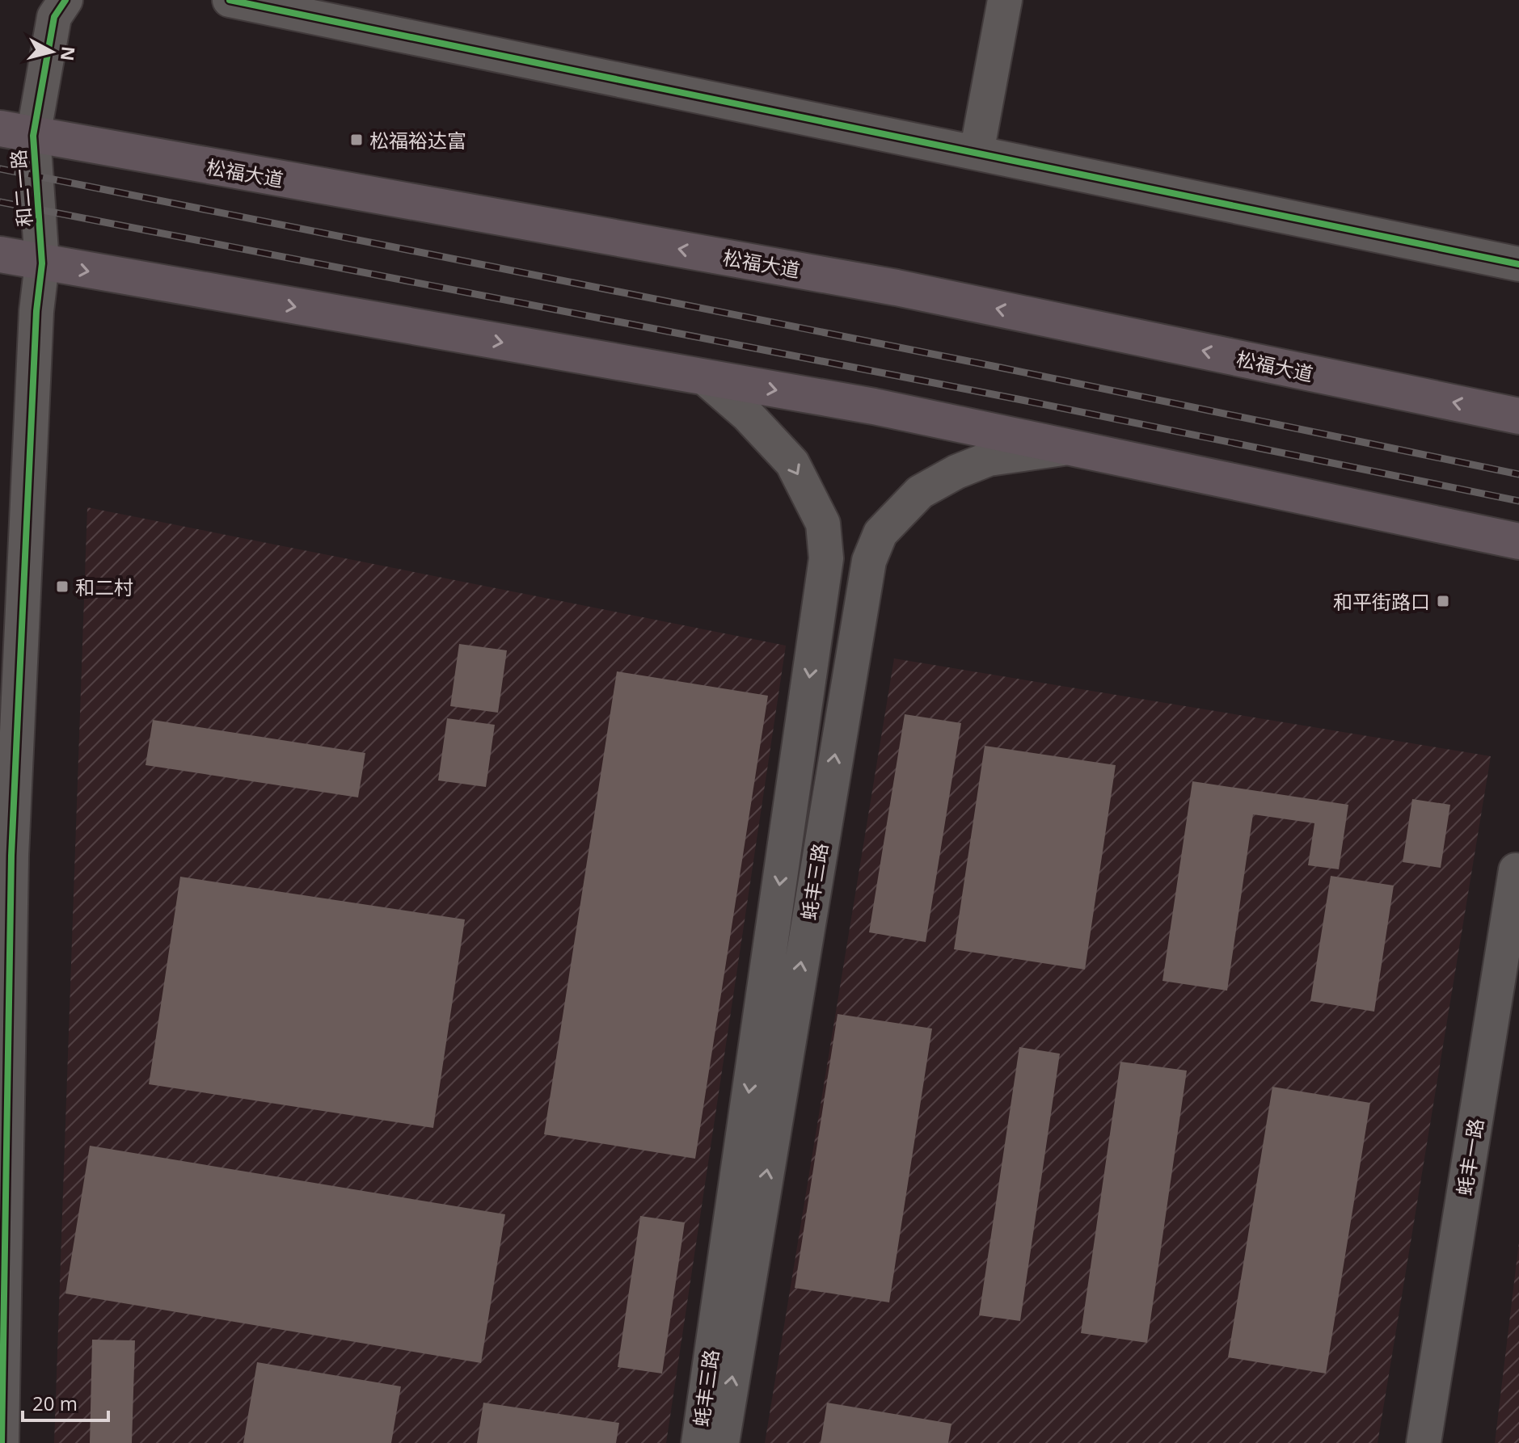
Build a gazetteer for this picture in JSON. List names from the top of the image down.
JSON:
{
  "streets": {
    "main road": ["松福大道"],
    "street": ["和二一路", "蚝丰三路", "蚝丰一路"]
  },
  "crossings": [
    ["松福大道", "和二一路"]
  ],
  "places": {
    "transit": ["松福裕达富", "和二村", "和平街路口"]
  },
  "scale_bar": "20 m",
  "north": "right"
}
